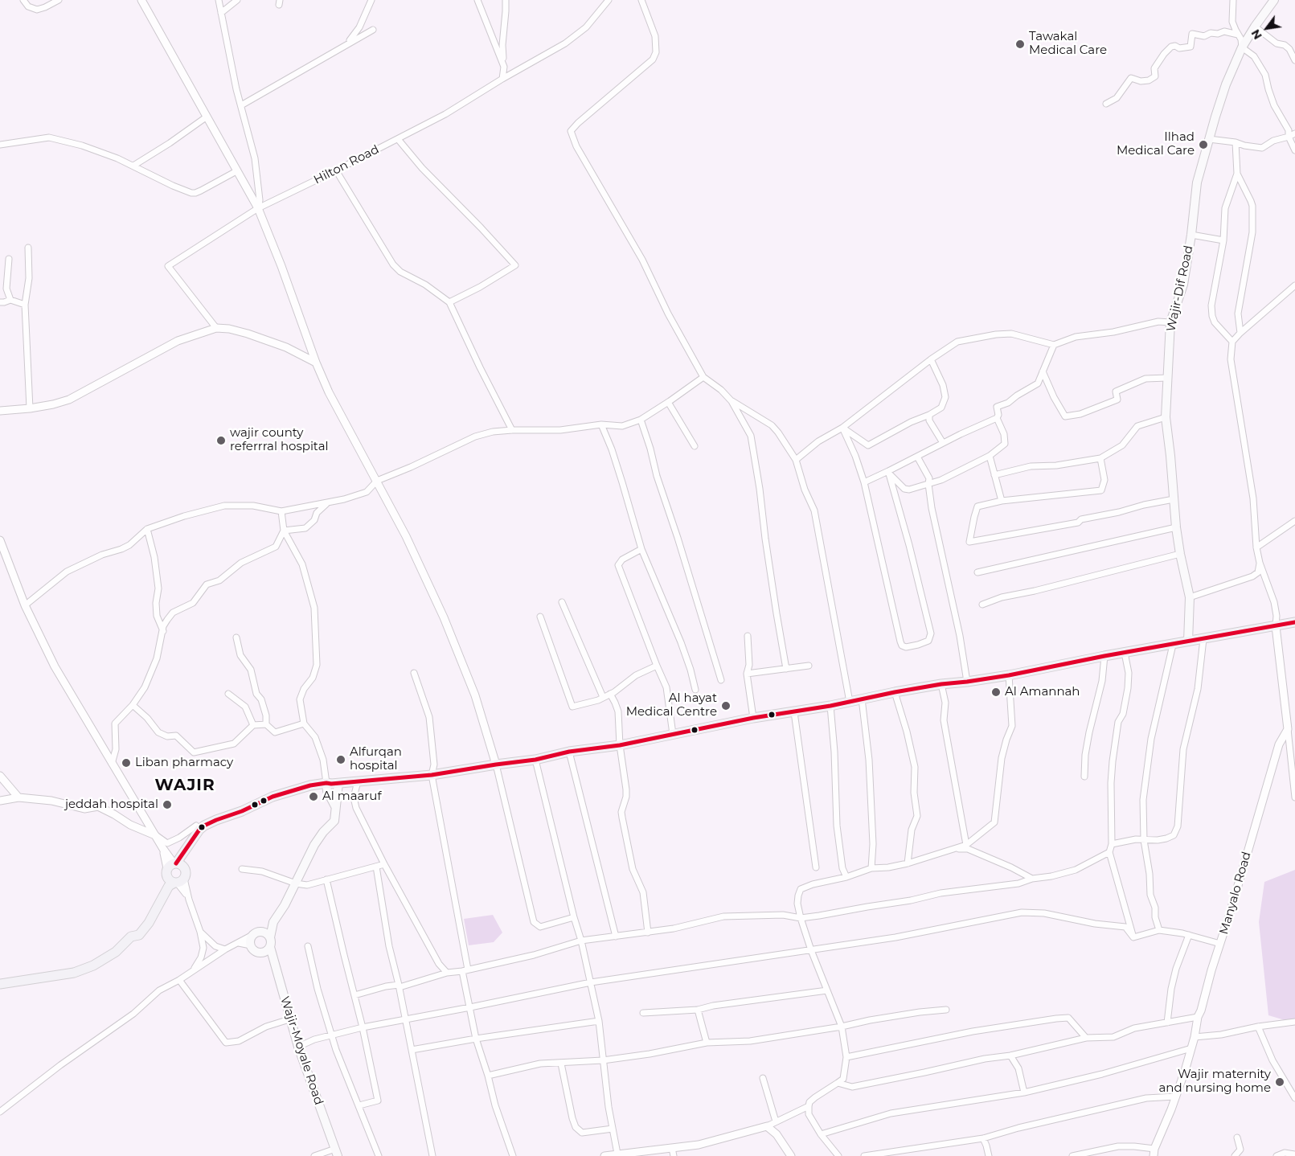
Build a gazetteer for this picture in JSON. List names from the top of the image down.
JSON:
{
  "streets": {
    "main road": ["Wajir-Dif Road", "Wajir-Moyale Road"],
    "street": ["Hilton Road", "Manyalo Road"]
  },
  "districts": ["WAJIR"],
  "places": [
    "Tawakal Medical Care",
    "Ilhad Medical Care",
    "wajir county referrral hospital",
    "Al Amannah",
    "Al hayat Medical Centre",
    "Alfurqan hospital",
    "Liban pharmacy",
    "Al maaruf",
    "jeddah hospital",
    "Wajir maternity and nursing home"
  ],
  "north": "bottom left"
}
